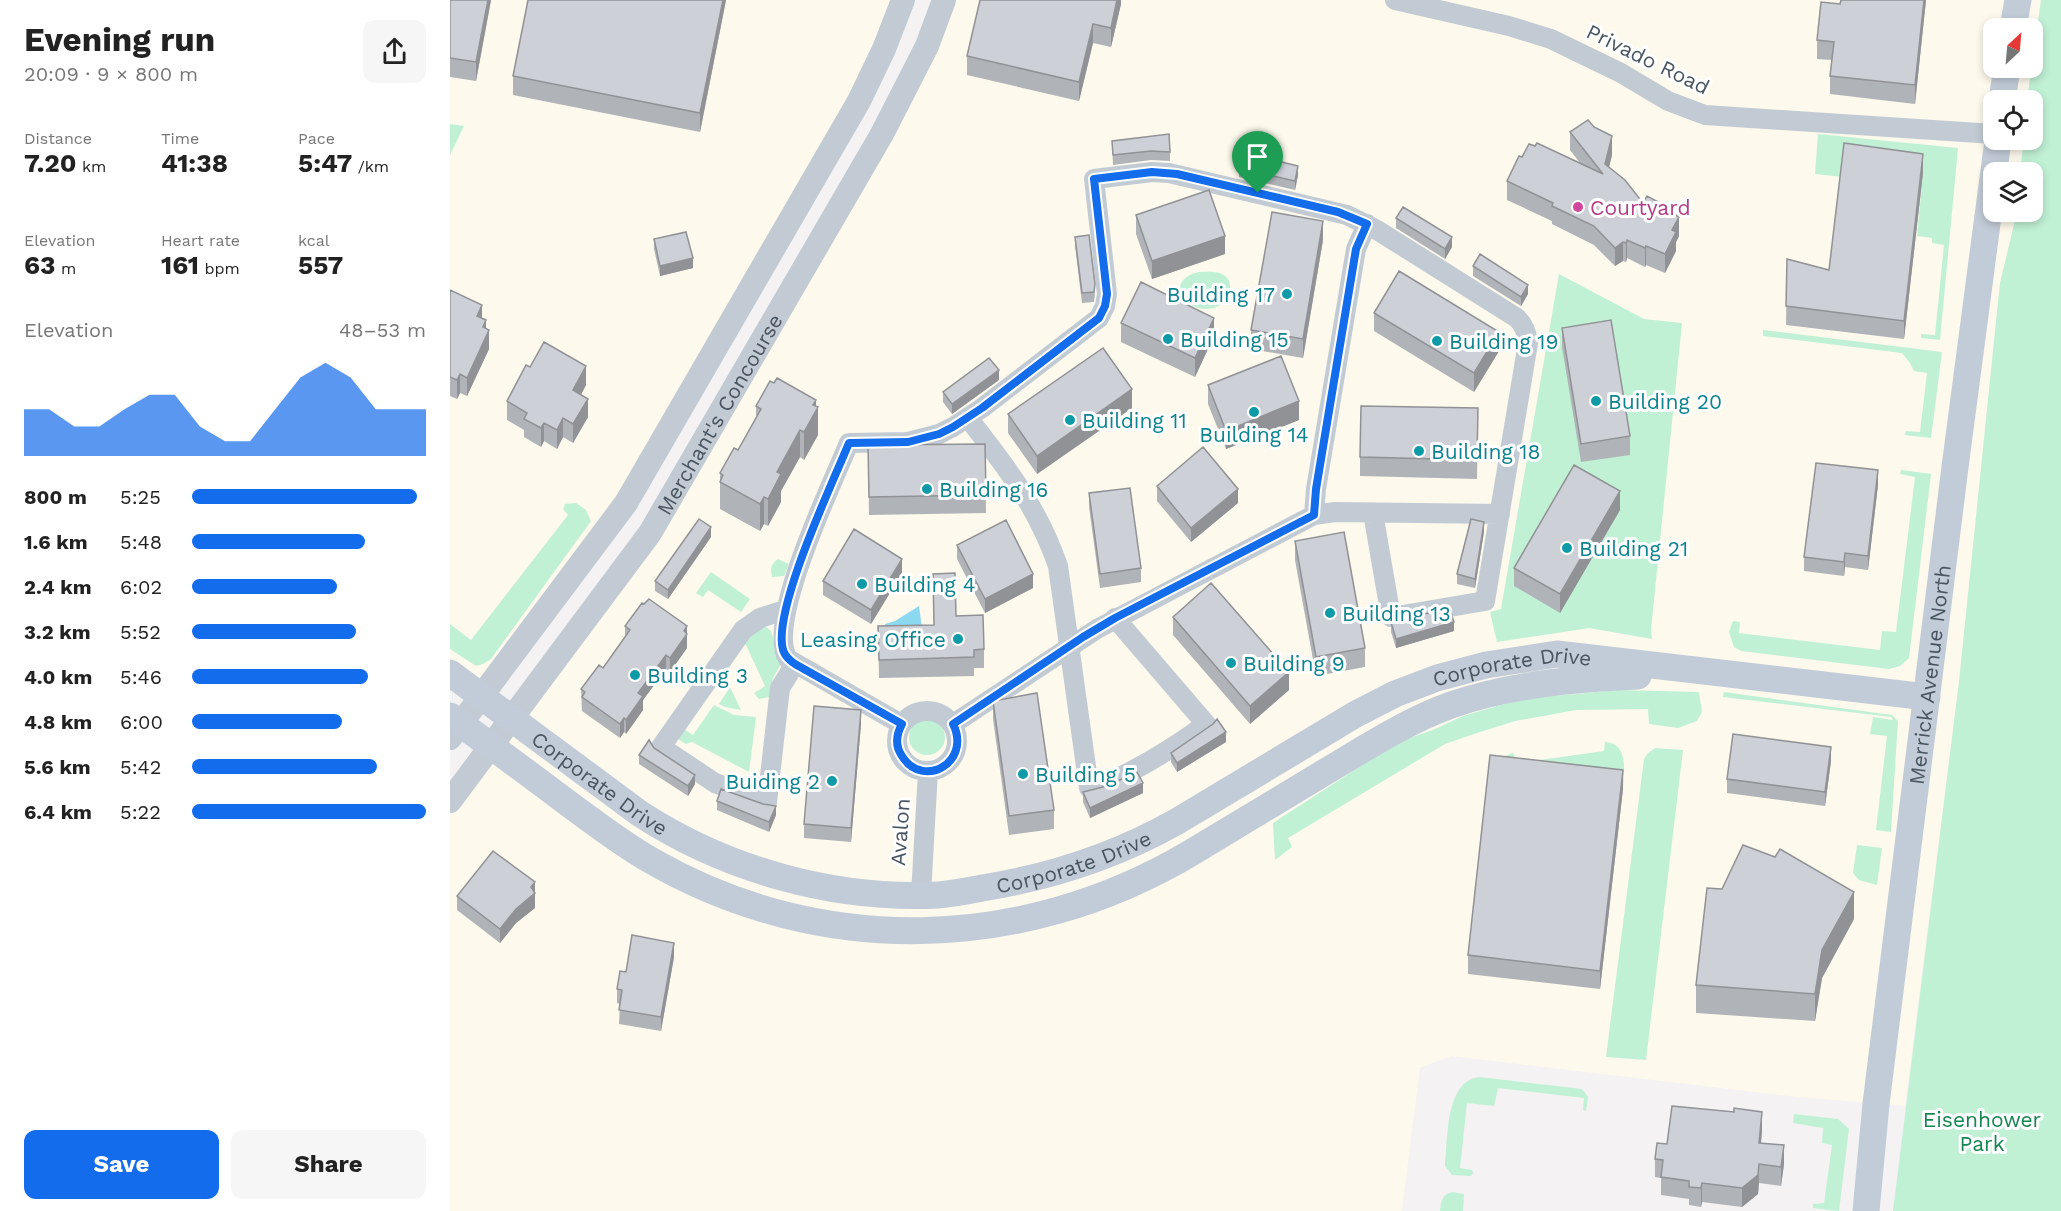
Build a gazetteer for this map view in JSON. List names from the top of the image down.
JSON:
{
  "streets": {
    "main road": ["Corporate Drive", "Merrick Avenue North"],
    "street": ["Privado Road", "Merchant's Concourse", "Avalon"]
  },
  "crossings": [
    ["Merchant's Concourse", "Corporate Drive"],
    ["Corporate Drive", "Merrick Avenue North"],
    ["Corporate Drive", "Avalon"]
  ],
  "parks": ["Eisenhower Park"],
  "places": [
    "Courtyard",
    "Building 17",
    "Building 15",
    "Building 19",
    "Building 20",
    "Building 14",
    "Building 11",
    "Building 18",
    "Building 16",
    "Building 21",
    "Building 4",
    "Building 13",
    "Leasing Office",
    "Building 9",
    "Building 3",
    "Building 5",
    "Buiding 2"
  ],
  "north": "top right",
  "page": {
    "heading": ["Evening run", "20:09 · 9 × 800 m"],
    "stats": [
      ["Distance", "7.20 km"],
      ["Time", "41:38"],
      ["Pace", "5:47 /km"],
      ["Elevation", "63 m"],
      ["Heart rate", "161 bpm"],
      ["kcal", "557"]
    ],
    "chart": ["Elevation", "48–53 m"],
    "list": [
      {
        "name": "800 m",
        "note": "5:25"
      },
      {
        "name": "1.6 km",
        "note": "5:48"
      },
      {
        "name": "2.4 km",
        "note": "6:02"
      },
      {
        "name": "3.2 km",
        "note": "5:52"
      },
      {
        "name": "4.0 km",
        "note": "5:46"
      },
      {
        "name": "4.8 km",
        "note": "6:00"
      },
      {
        "name": "5.6 km",
        "note": "5:42"
      },
      {
        "name": "6.4 km",
        "note": "5:22"
      }
    ],
    "buttons": ["Save", "Share"]
  }
}
